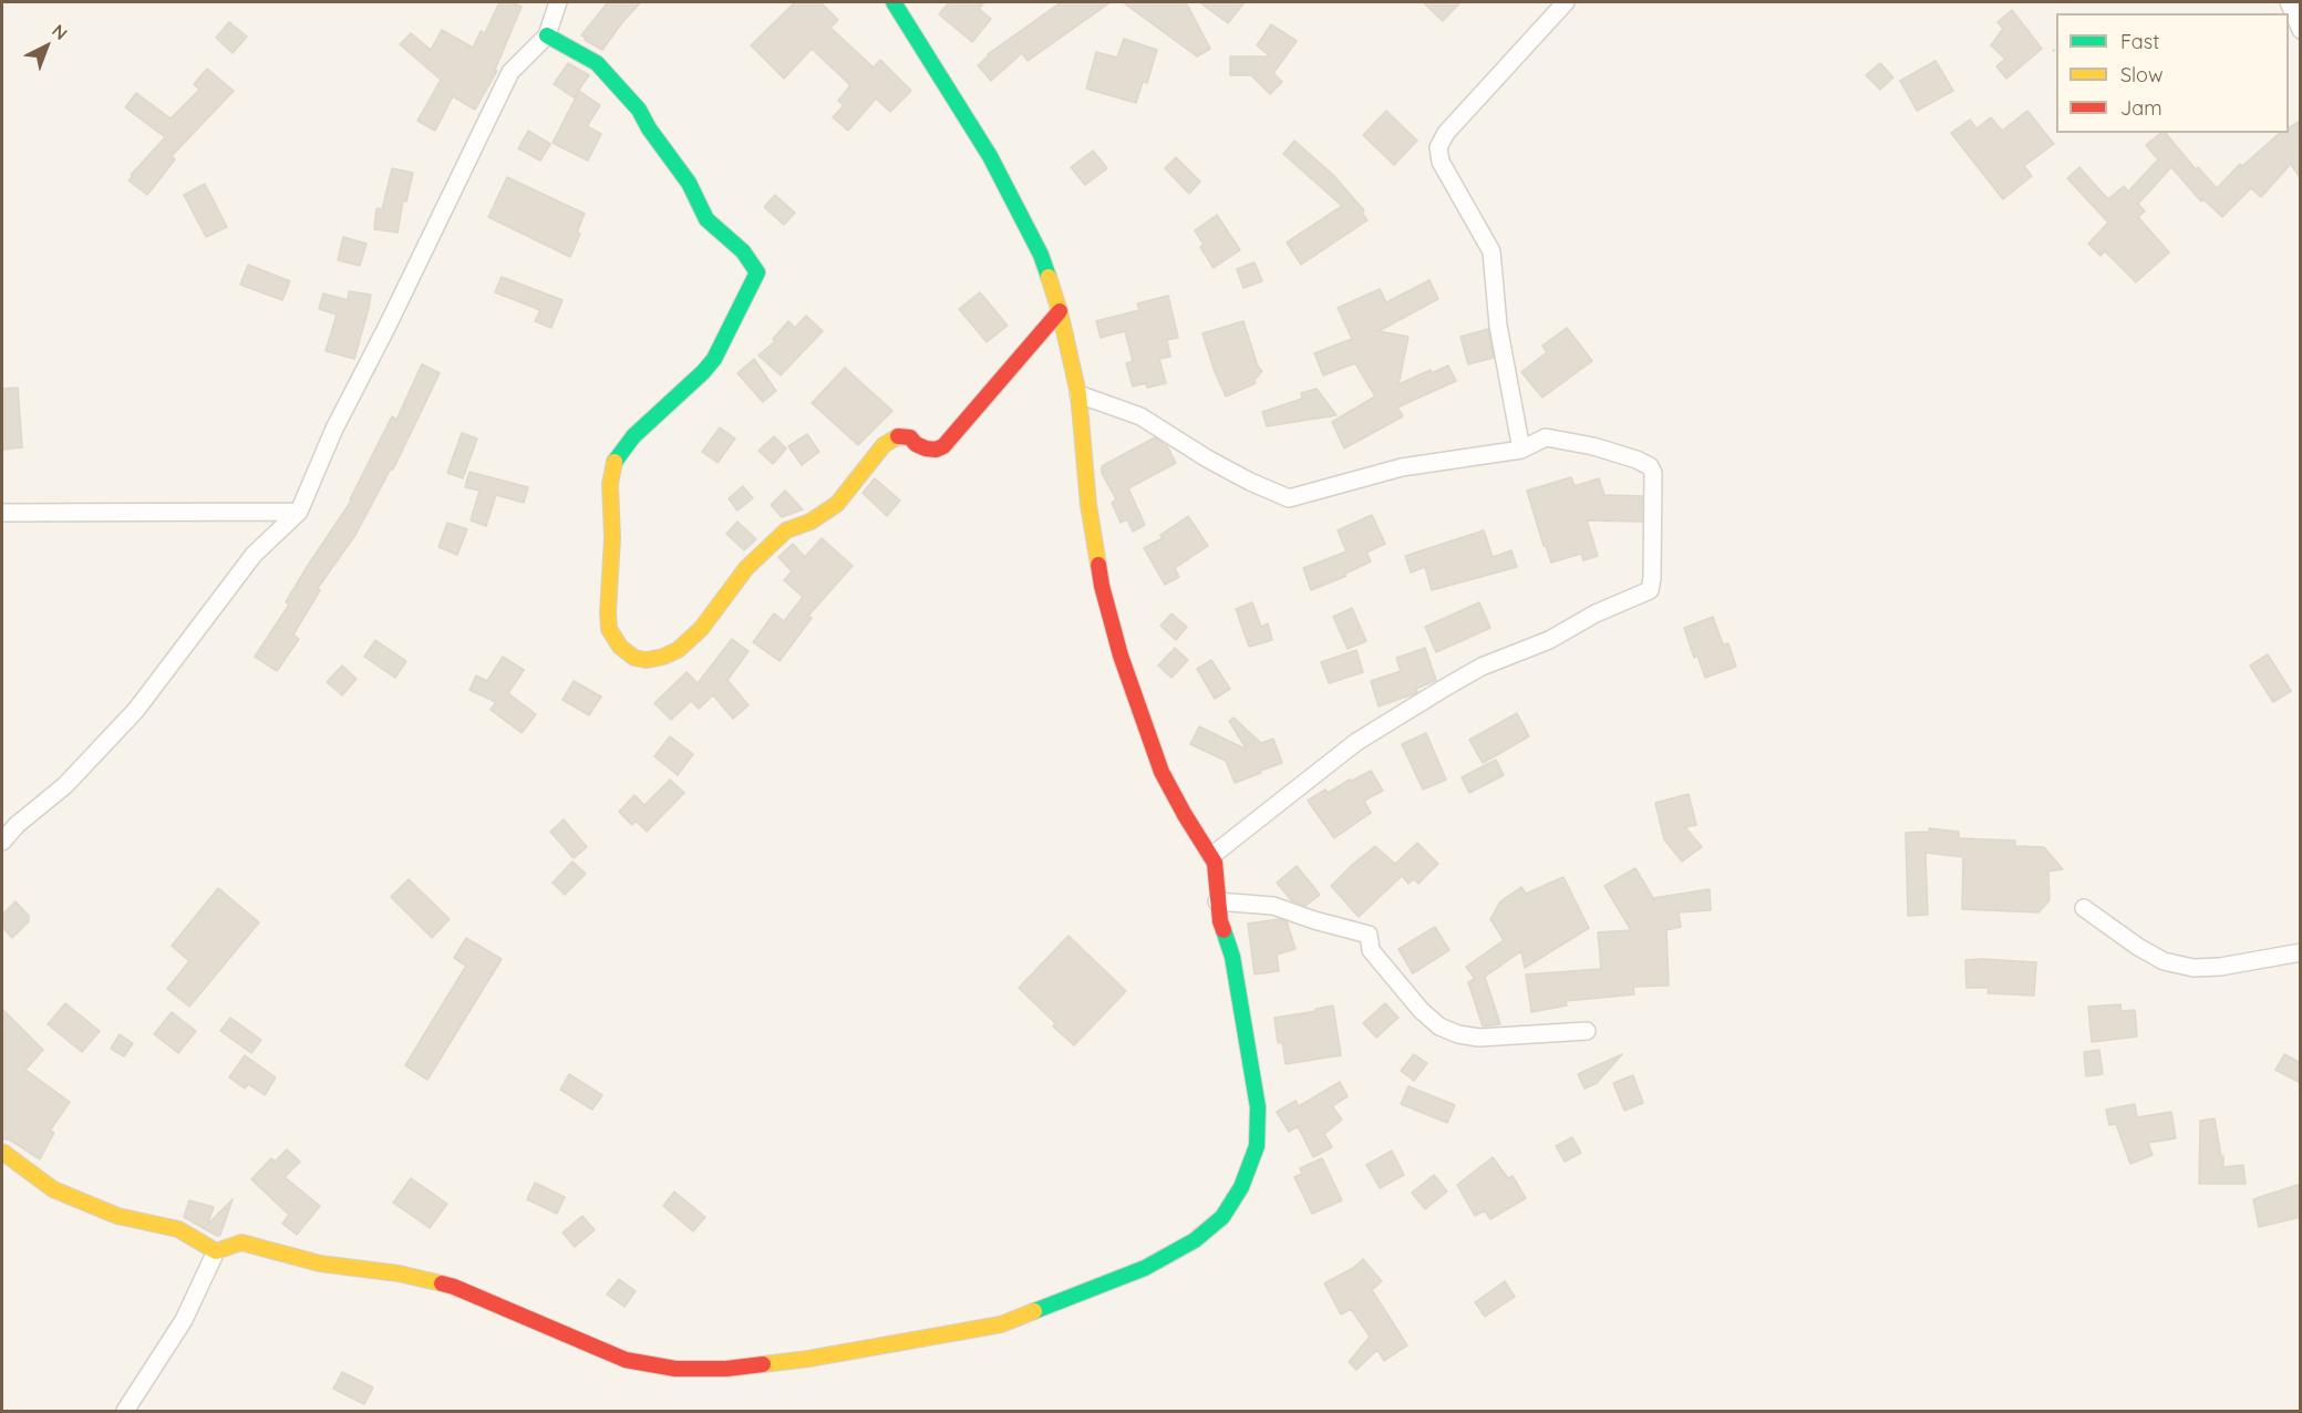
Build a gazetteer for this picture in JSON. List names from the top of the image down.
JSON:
{
  "legend": ["Fast", "Slow", "Jam"],
  "north": "top right"
}
